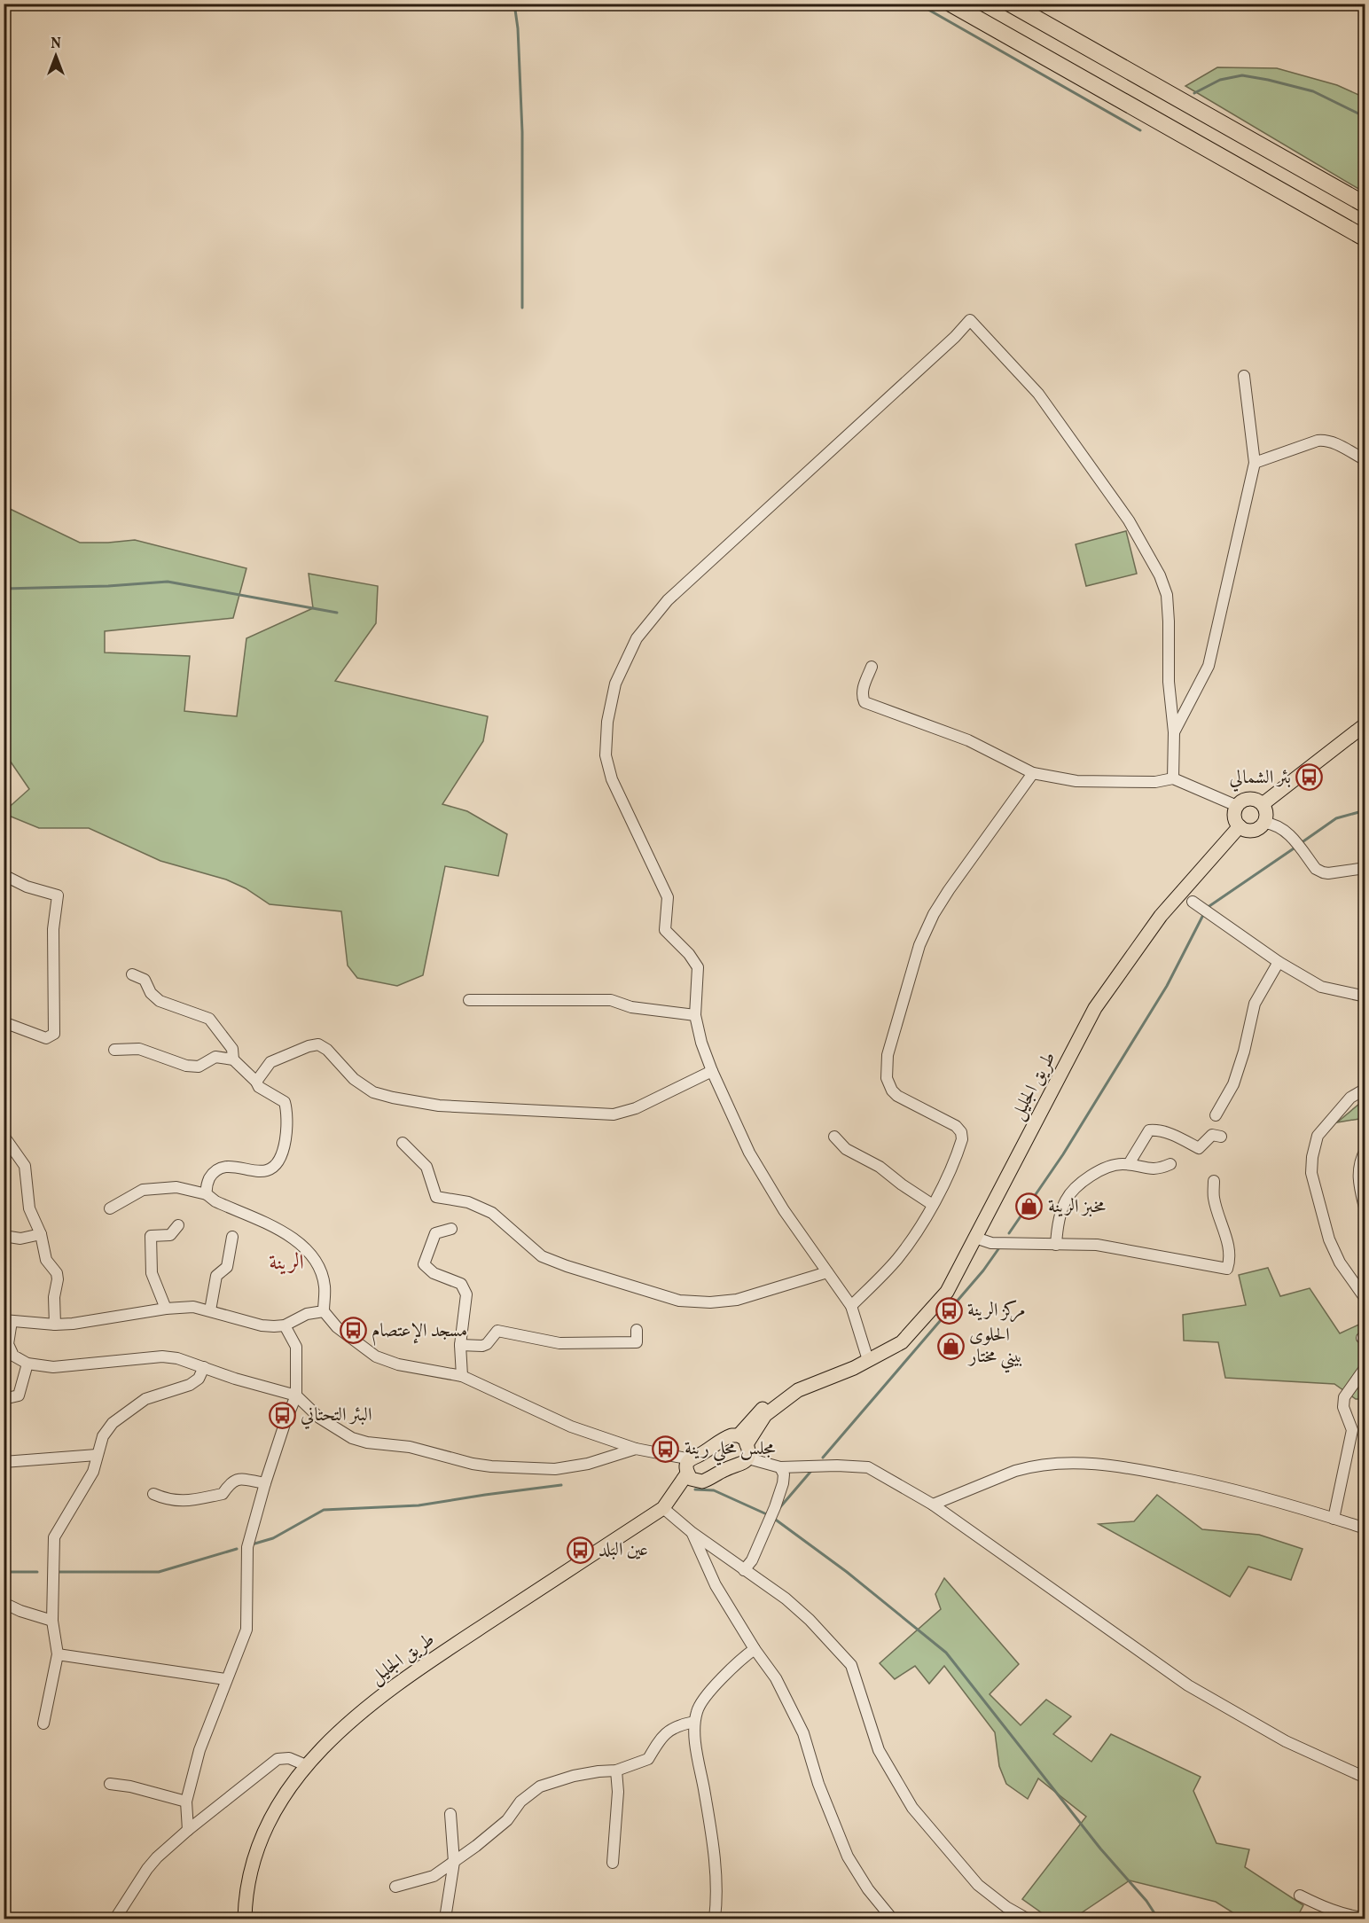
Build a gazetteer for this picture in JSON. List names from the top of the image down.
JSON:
{
  "streets": {
    "main road": ["طريق الجليل"]
  },
  "districts": ["الرينة"],
  "places": {
    "bus stop": [
      "بئر الشمالي",
      "مركز الرينة",
      "مسجد الإعتصام",
      "البئر التحتاني",
      "مجلس محلي رينة",
      "عين البلد"
    ],
    "shop": ["مخبز الرينة", "الحلوى بيني مختار"]
  },
  "north": "top"
}
